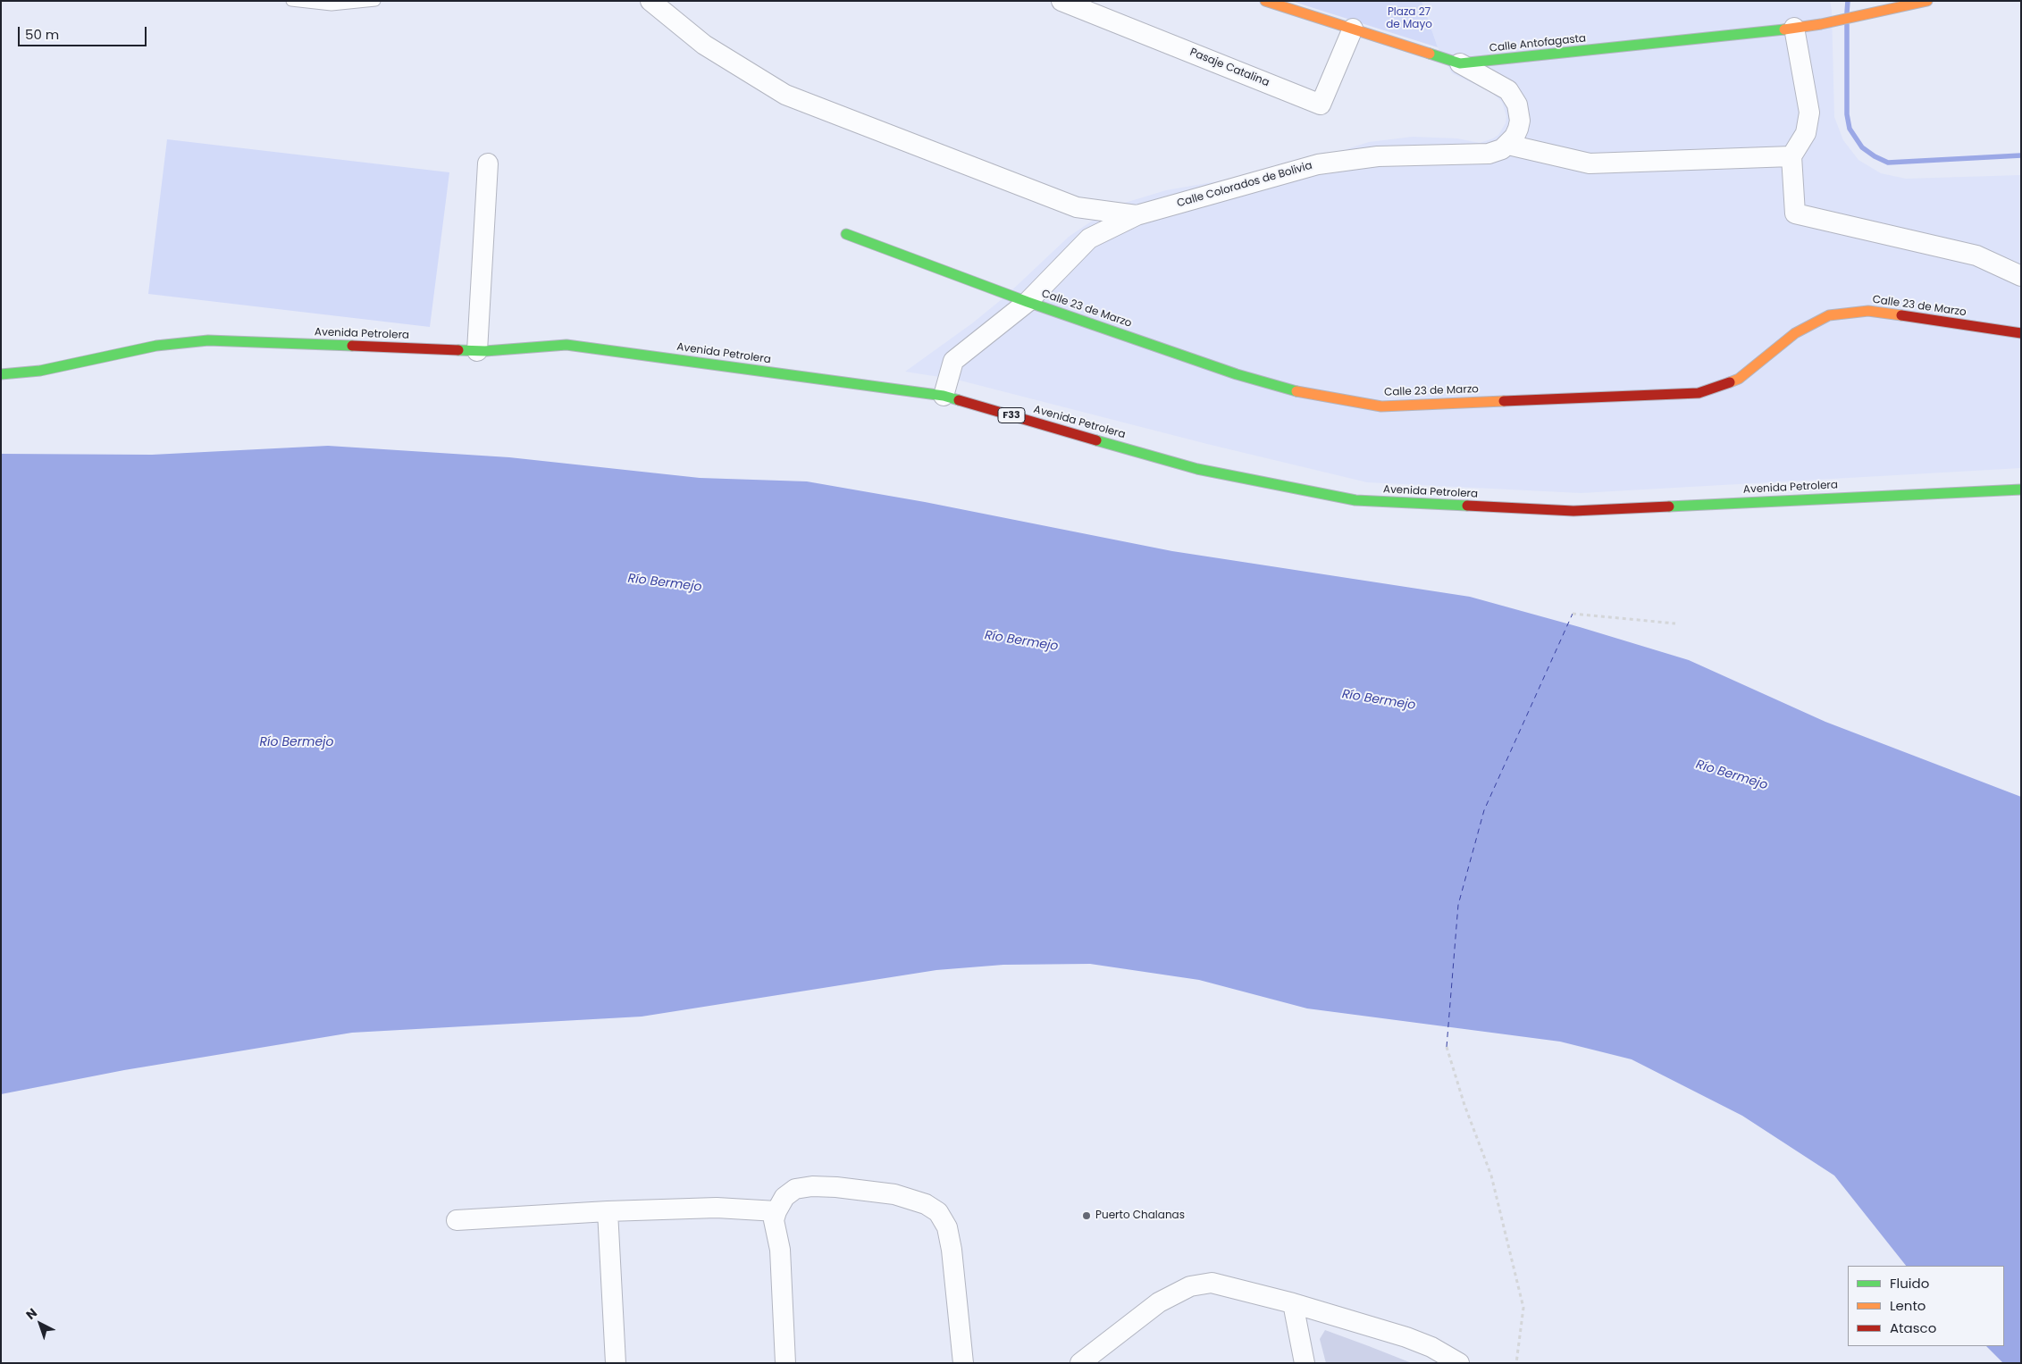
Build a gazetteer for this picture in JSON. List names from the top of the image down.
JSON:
{
  "streets": {
    "main road": [
      "Calle Antofagasta",
      "Calle 23 de Marzo",
      "Avenida Petrolera",
      "F33"
    ],
    "street": ["Pasaje Catalina", "Calle Colorados de Bolivia"]
  },
  "crossings": [
    ["Calle Antofagasta", "Pasaje Catalina"],
    ["Calle Colorados de Bolivia", "Calle 23 de Marzo"],
    ["Calle Colorados de Bolivia", "Avenida Petrolera"]
  ],
  "water": ["Río Bermejo"],
  "parks": ["Plaza 27 de Mayo"],
  "places": ["Puerto Chalanas"],
  "legend": ["Fluido", "Lento", "Atasco"],
  "scale_bar": "50 m",
  "north": "top left"
}
